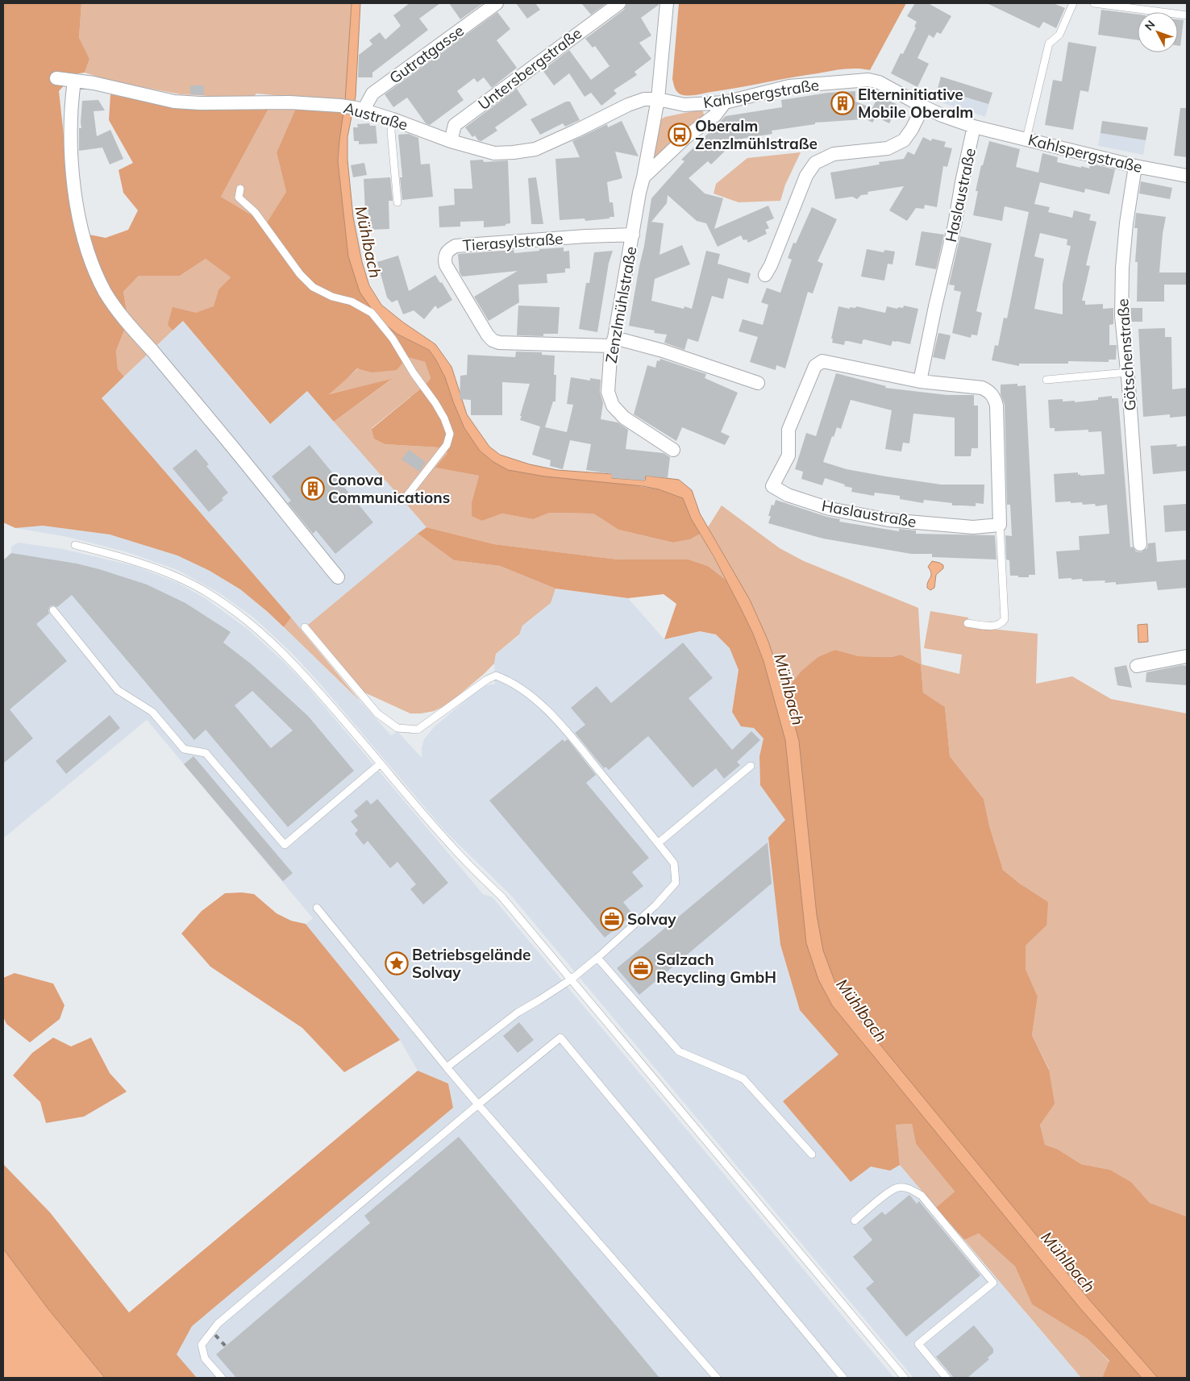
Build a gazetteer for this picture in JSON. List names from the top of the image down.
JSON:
{
  "streets": {
    "street": [
      "Gutratgasse",
      "Untersbergstraße",
      "Kahlspergstraße",
      "Austraße",
      "Haslaustraße",
      "Tierasylstraße",
      "Zenzlmühlstraße",
      "Götschenstraße"
    ]
  },
  "crossings": [
    ["Gutratgasse", "Austraße"],
    ["Untersbergstraße", "Austraße"],
    ["Kahlspergstraße", "Austraße"],
    ["Kahlspergstraße", "Haslaustraße"],
    ["Kahlspergstraße", "Zenzlmühlstraße"],
    ["Kahlspergstraße", "Götschenstraße"],
    ["Austraße", "Zenzlmühlstraße"],
    ["Tierasylstraße", "Zenzlmühlstraße"]
  ],
  "water": ["Mühlbach"],
  "places": {
    "building": ["Elterninitiative Mobile Oberalm", "Conova Communications"],
    "bus stop": ["Oberalm Zenzlmühlstraße"],
    "office": ["Solvay", "Salzach Recycling GmbH"],
    "place": ["Betriebsgelände Solvay"]
  },
  "north": "top left"
}
